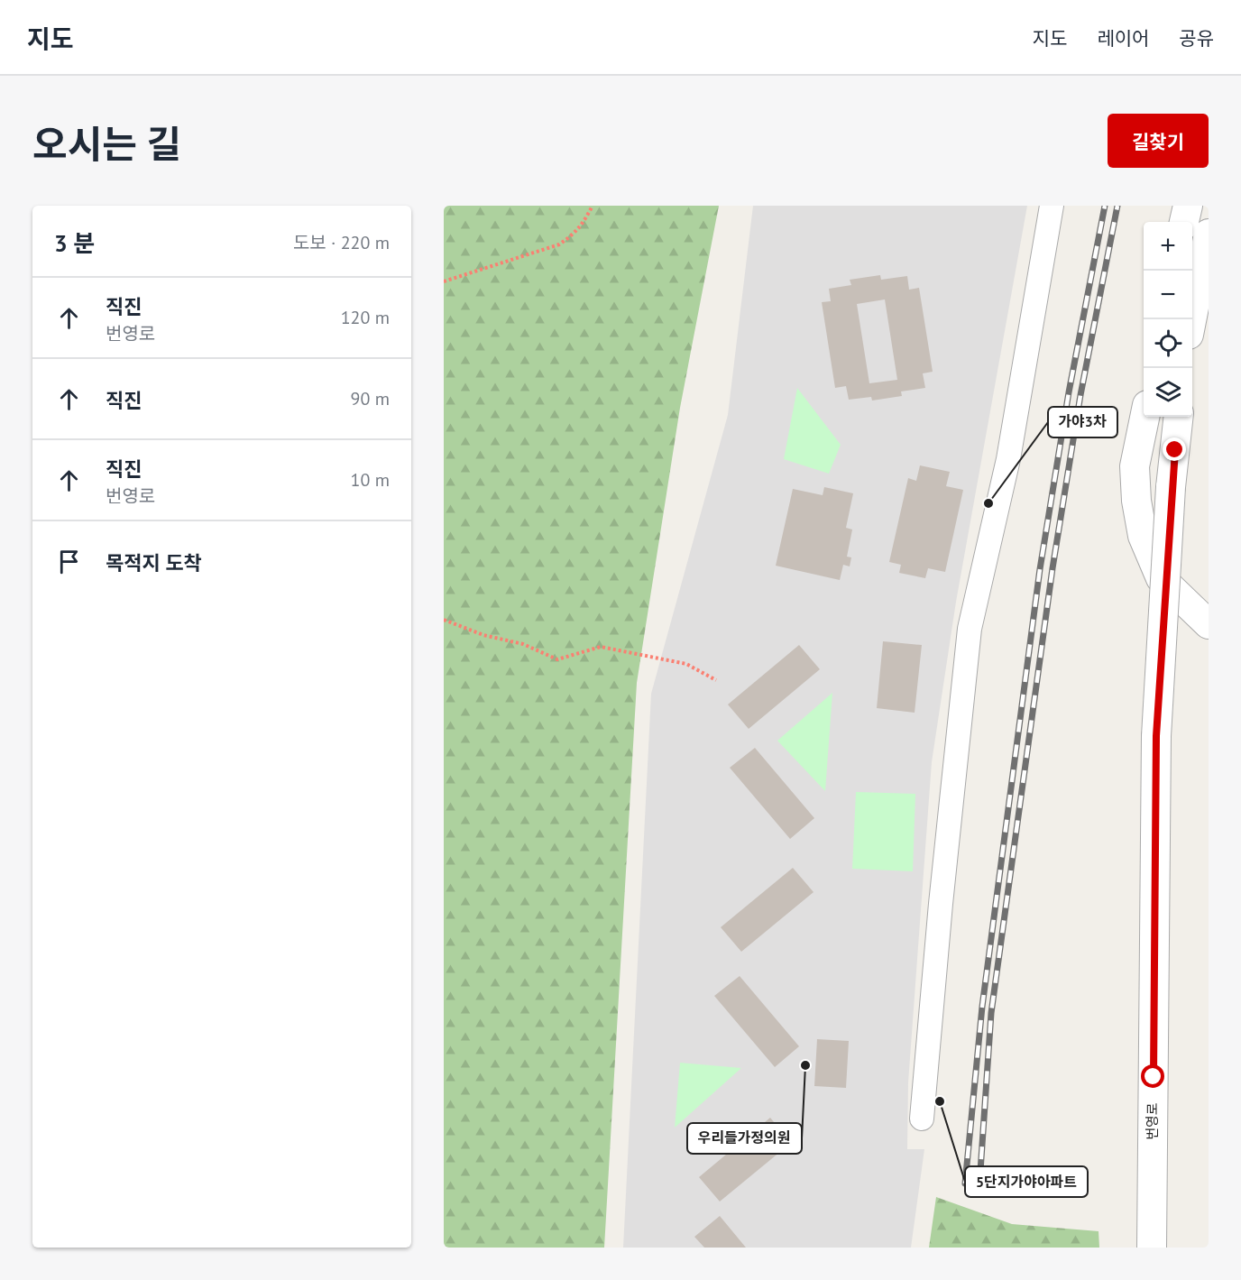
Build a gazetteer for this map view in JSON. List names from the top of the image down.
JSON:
{
  "streets": {
    "street": ["번영로"]
  },
  "places": ["가야3차", "우리들가정의원", "5단지가야아파트"],
  "page": {
    "header": "지도",
    "nav": ["지도", "레이어", "공유"],
    "title": "오시는 길",
    "buttons": "길찾기",
    "heading": ["3 분", "도보 · 220 m"],
    "map_buttons": ["+", "−"],
    "list": [
      ["직진", "번영로", "120 m"],
      ["직진", "90 m"],
      ["직진", "번영로", "10 m"],
      "목적지 도착"
    ]
  }
}
